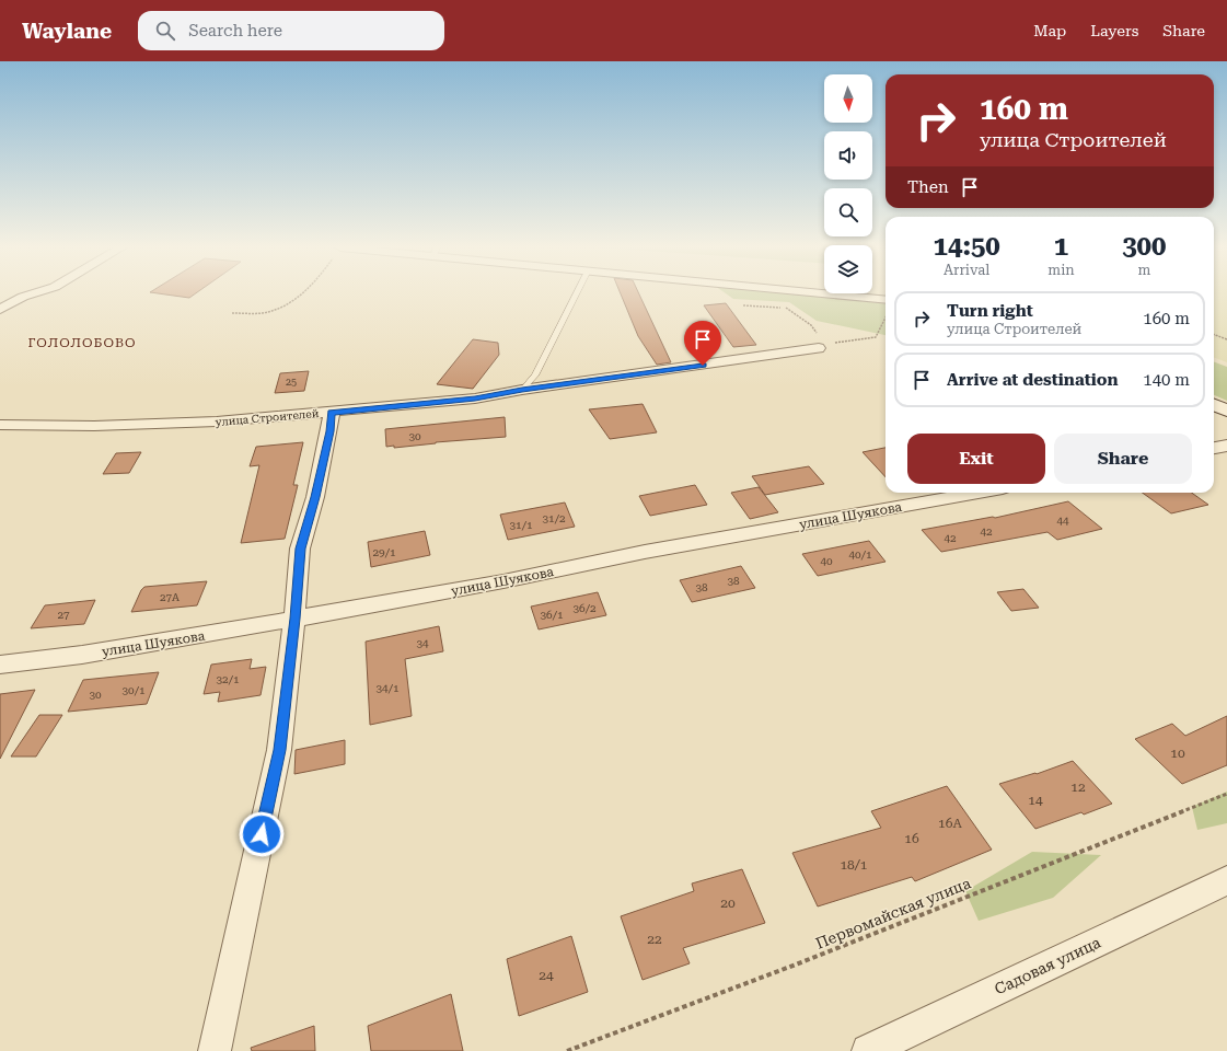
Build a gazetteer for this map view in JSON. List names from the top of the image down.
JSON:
{
  "streets": {
    "street": ["улица Строителей", "улица Шуякова", "Садовая улица"],
    "path": ["Первомайская улица"]
  },
  "districts": ["ГОЛОЛОБОВО"],
  "house_numbers": [
    "25",
    "30",
    "31/2",
    "44",
    "31/1",
    "42",
    "42",
    "29/1",
    "40/1",
    "40",
    "38",
    "38",
    "27А",
    "36/2",
    "27",
    "36/1",
    "34",
    "32/1",
    "34/1",
    "30/1",
    "30",
    "10",
    "12",
    "14",
    "16А",
    "16",
    "18/1",
    "20",
    "22",
    "24"
  ],
  "north": "bottom",
  "page": {
    "header": "Waylane",
    "search": "Search here",
    "nav": ["Map", "Layers", "Share"],
    "turn": ["160 m", "улица Строителей"],
    "then": "Then",
    "eta": [
      "14:50",
      "Arrival",
      "1",
      "min",
      "300",
      "m"
    ],
    "list": [
      {
        "name": "Turn right",
        "note": "улица Строителей",
        "value": "160 m"
      },
      {
        "name": "Arrive at destination",
        "value": "140 m"
      }
    ],
    "buttons": ["Exit", "Share"]
  }
}
